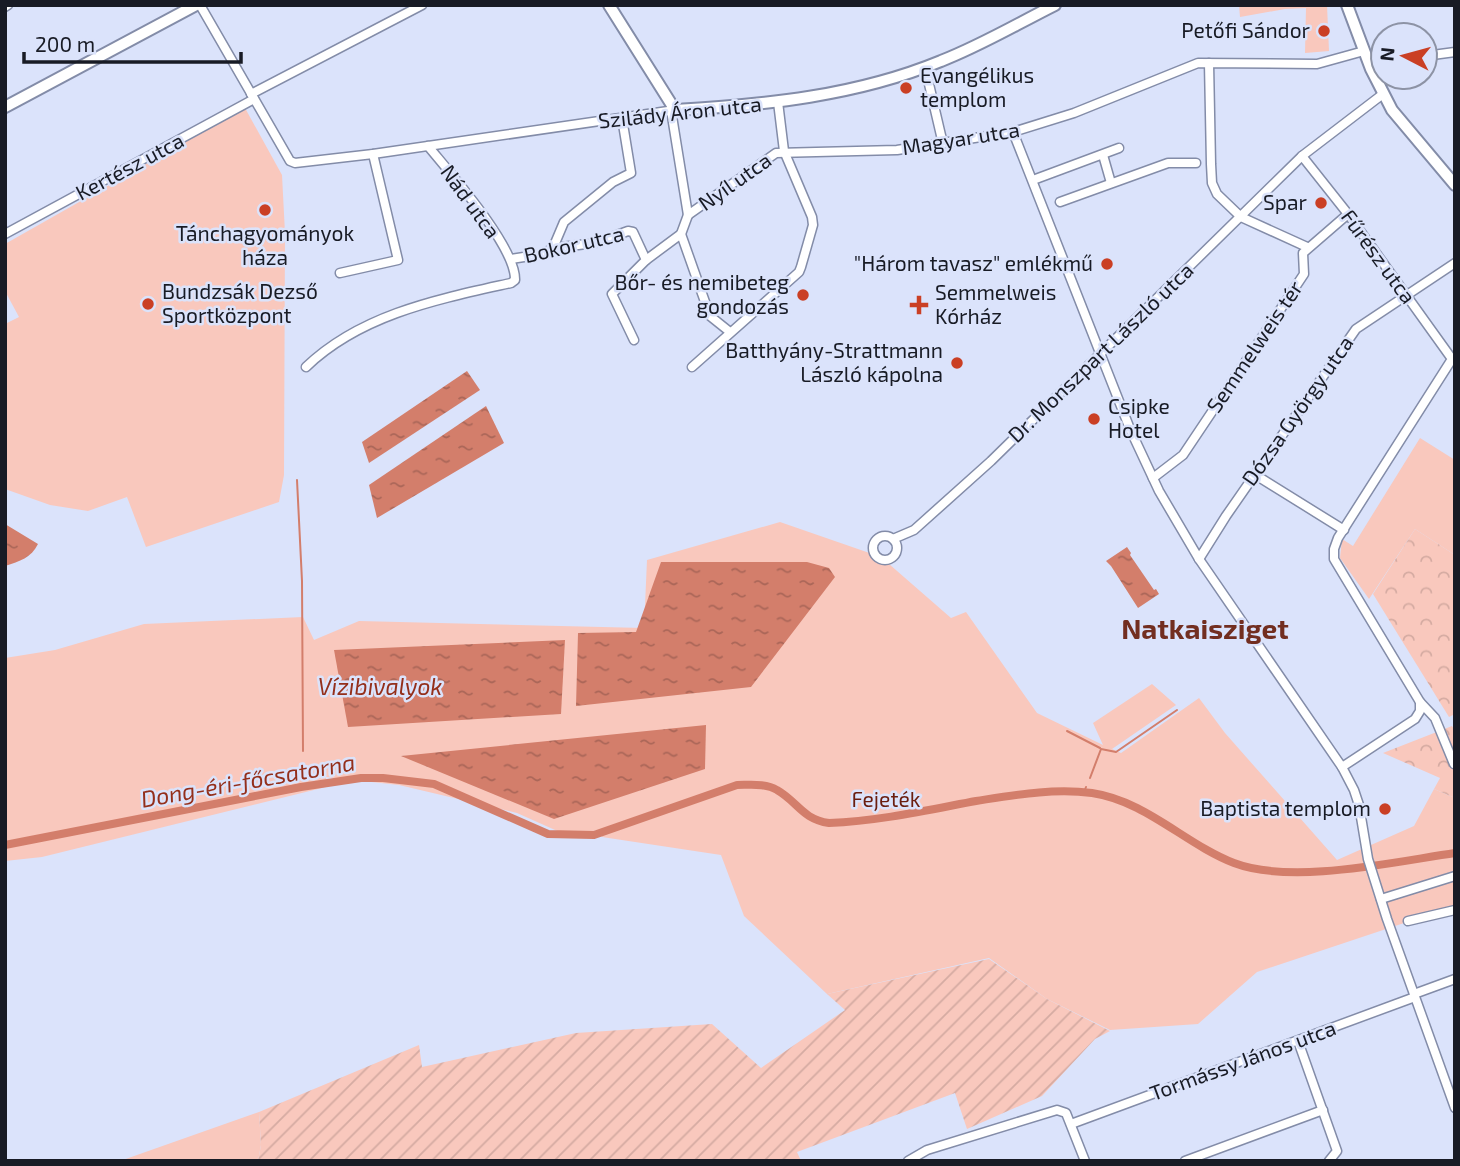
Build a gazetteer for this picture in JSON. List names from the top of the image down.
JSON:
{
  "streets": {
    "street": [
      "Szilády Áron utca",
      "Magyar utca",
      "Kertész utca",
      "Nyíl utca",
      "Nád utca",
      "Bokor utca",
      "Fűrész utca",
      "Semmelweis tér",
      "Dr. Monszpart László utca",
      "Dózsa György utca",
      "Tormássy János utca"
    ]
  },
  "crossings": [
    ["Szilády Áron utca", "Kertész utca"],
    ["Szilády Áron utca", "Nád utca"],
    ["Magyar utca", "Nyíl utca"],
    ["Nád utca", "Bokor utca"],
    ["Fűrész utca", "Dr. Monszpart László utca"],
    ["Fűrész utca", "Dózsa György utca"]
  ],
  "districts": ["Natkaisziget"],
  "water": ["Vízibivalyok", "Dong-éri-főcsatorna"],
  "parks": ["Fejeték"],
  "places": {
    "other": [
      "Petőfi Sándor",
      "Evangélikus templom",
      "Spar",
      "Tánchagyományok háza",
      "\"Három tavasz\" emlékmű",
      "Bőr- és nemibeteg gondozás",
      "Bundzsák Dezső Sportközpont",
      "Batthyány-Strattmann László kápolna",
      "Csipke Hotel",
      "Baptista templom"
    ],
    "health": ["Semmelweis Kórház"]
  },
  "scale_bar": "200 m",
  "north": "left"
}
